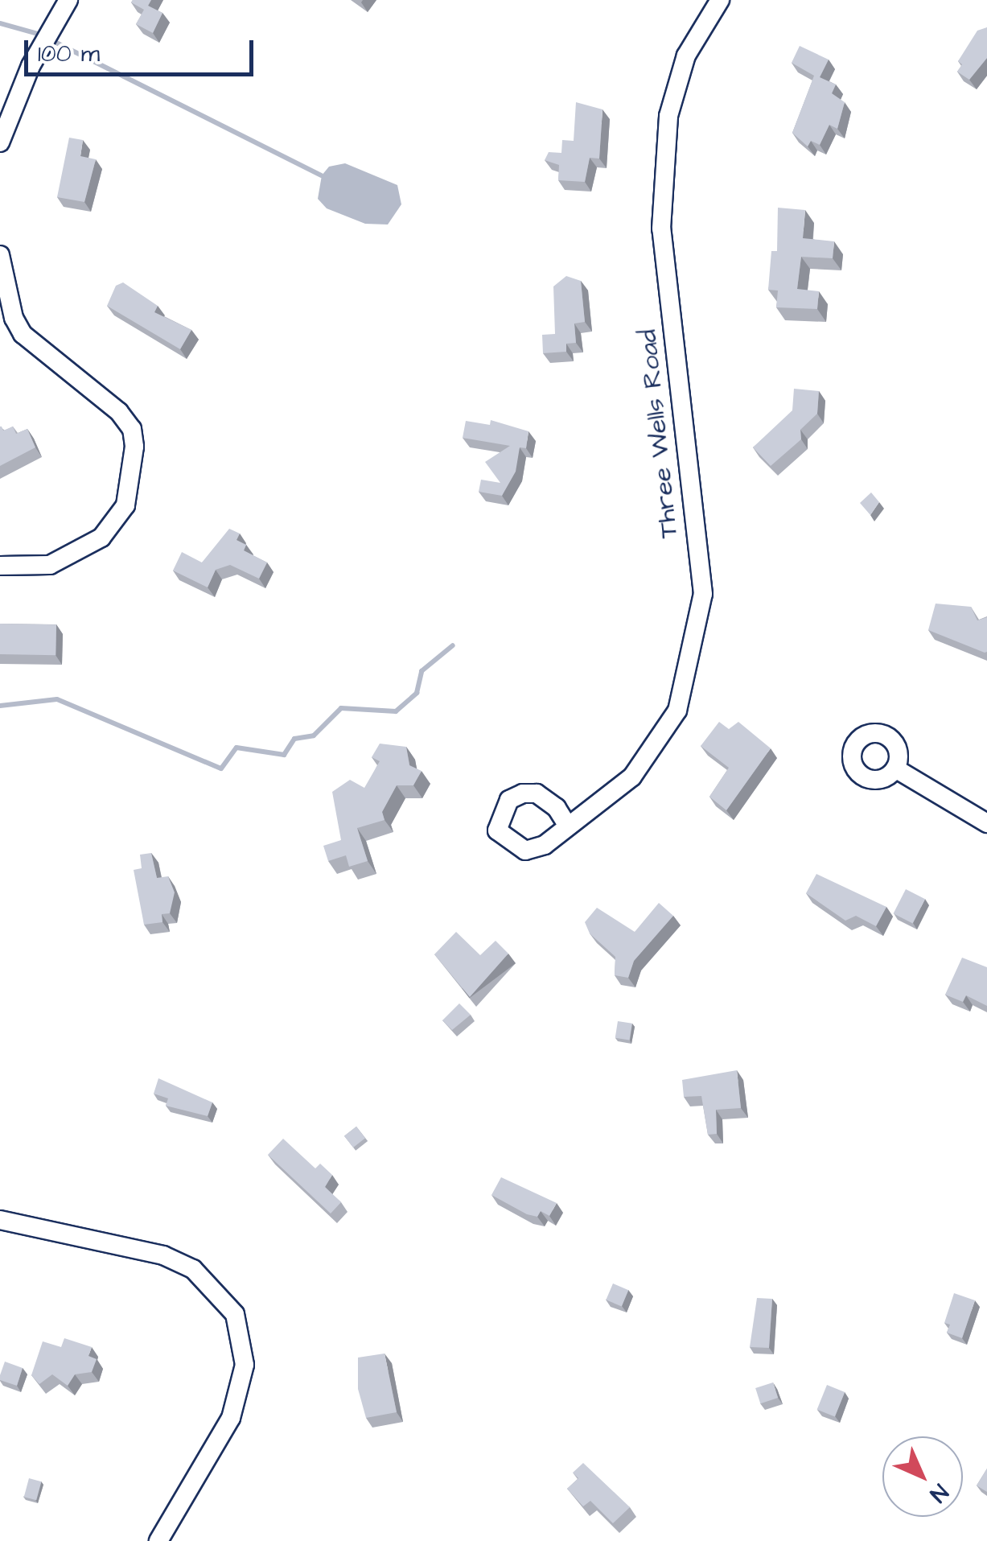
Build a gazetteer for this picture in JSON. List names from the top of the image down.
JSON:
{
  "streets": {
    "street": ["Three Wells Road"]
  },
  "scale_bar": "100 m",
  "north": "bottom right"
}
